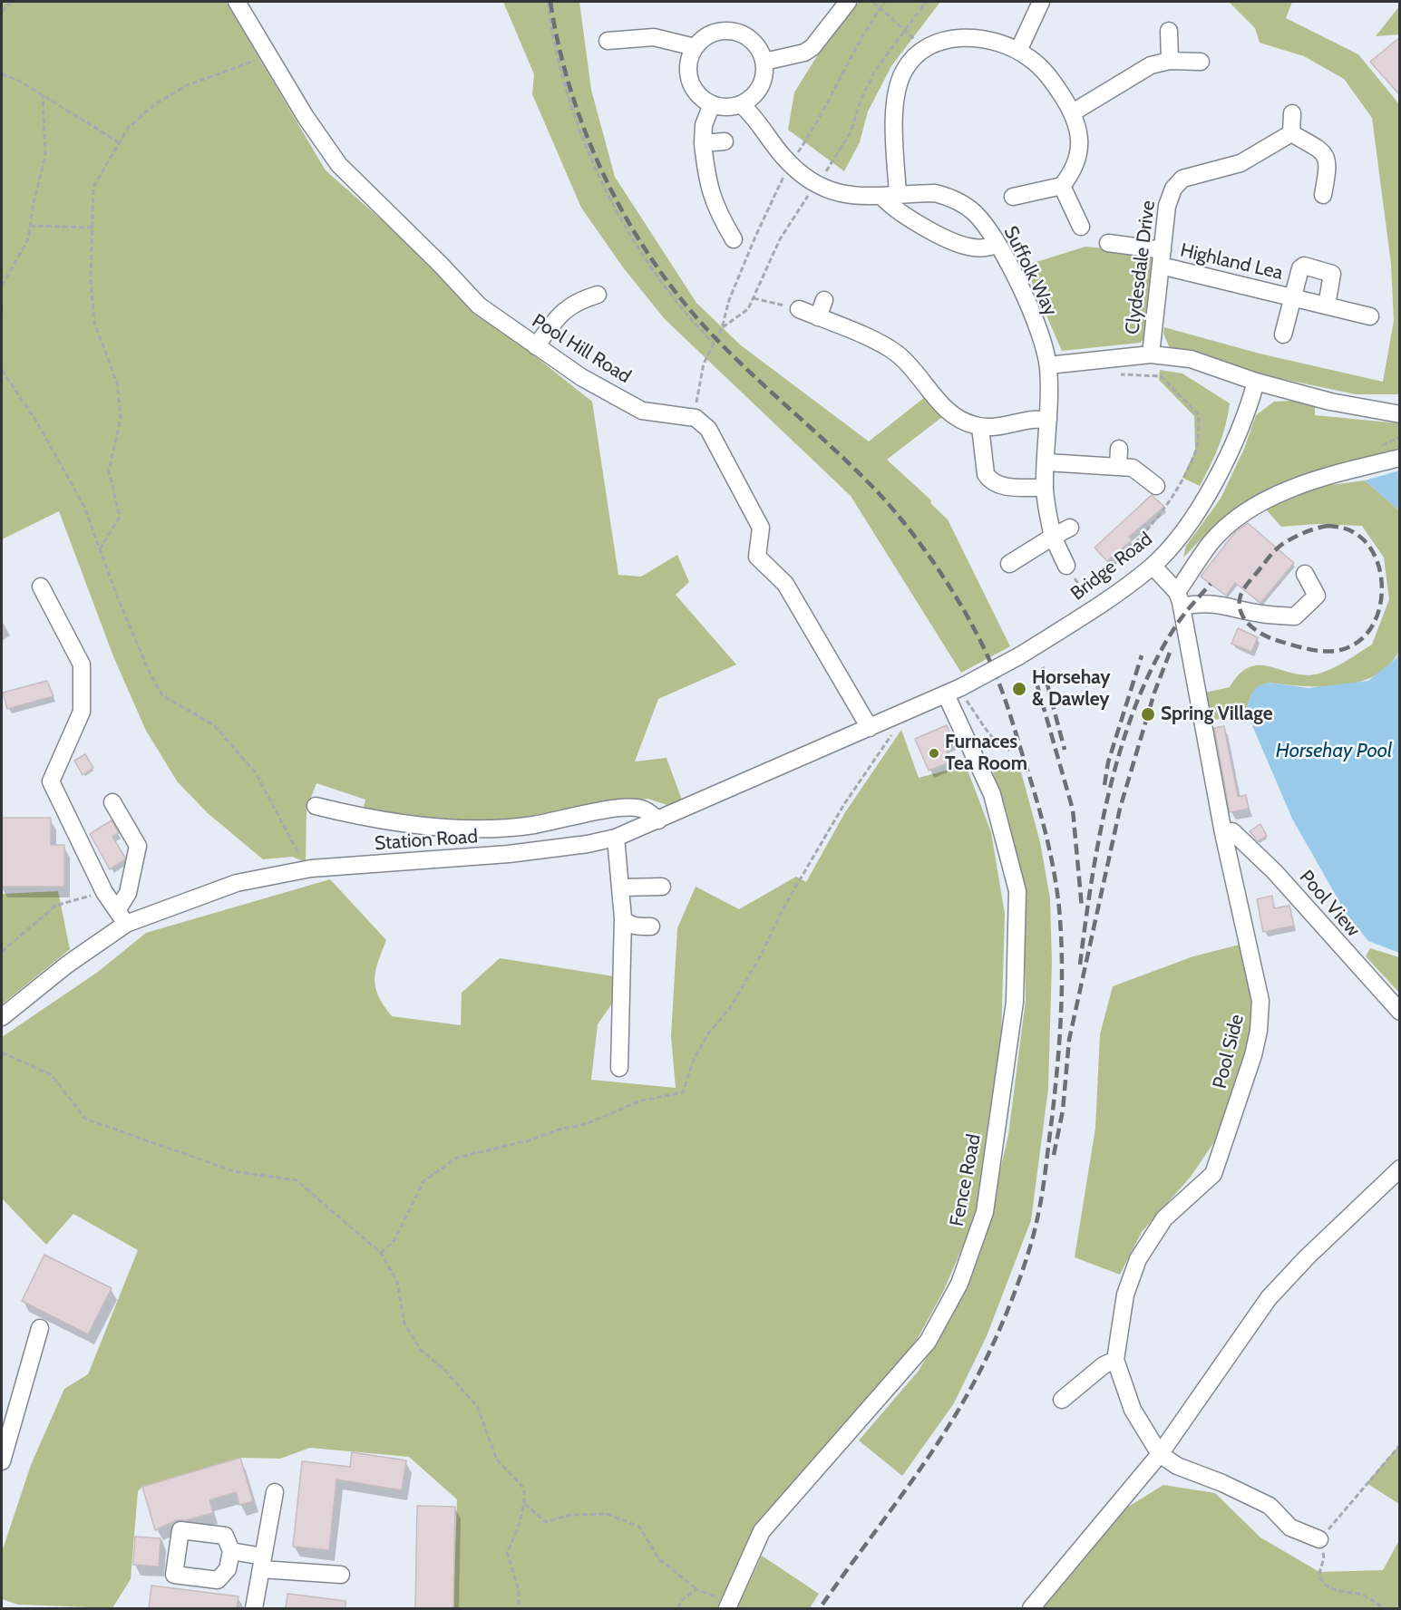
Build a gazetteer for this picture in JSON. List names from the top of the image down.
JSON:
{
  "streets": {
    "street": [
      "Highland Lea",
      "Clydesdale Drive",
      "Suffolk Way",
      "Pool Hill Road",
      "Bridge Road",
      "Station Road",
      "Pool View",
      "Pool Side",
      "Fence Road"
    ]
  },
  "crossings": [
    ["Highland Lea", "Clydesdale Drive"],
    ["Bridge Road", "Station Road"],
    ["Bridge Road", "Fence Road"],
    ["Pool View", "Pool Side"]
  ],
  "water": ["Horsehay Pool"],
  "places": ["Horsehay & Dawley", "Spring Village", "Furnaces Tea Room"]
}
